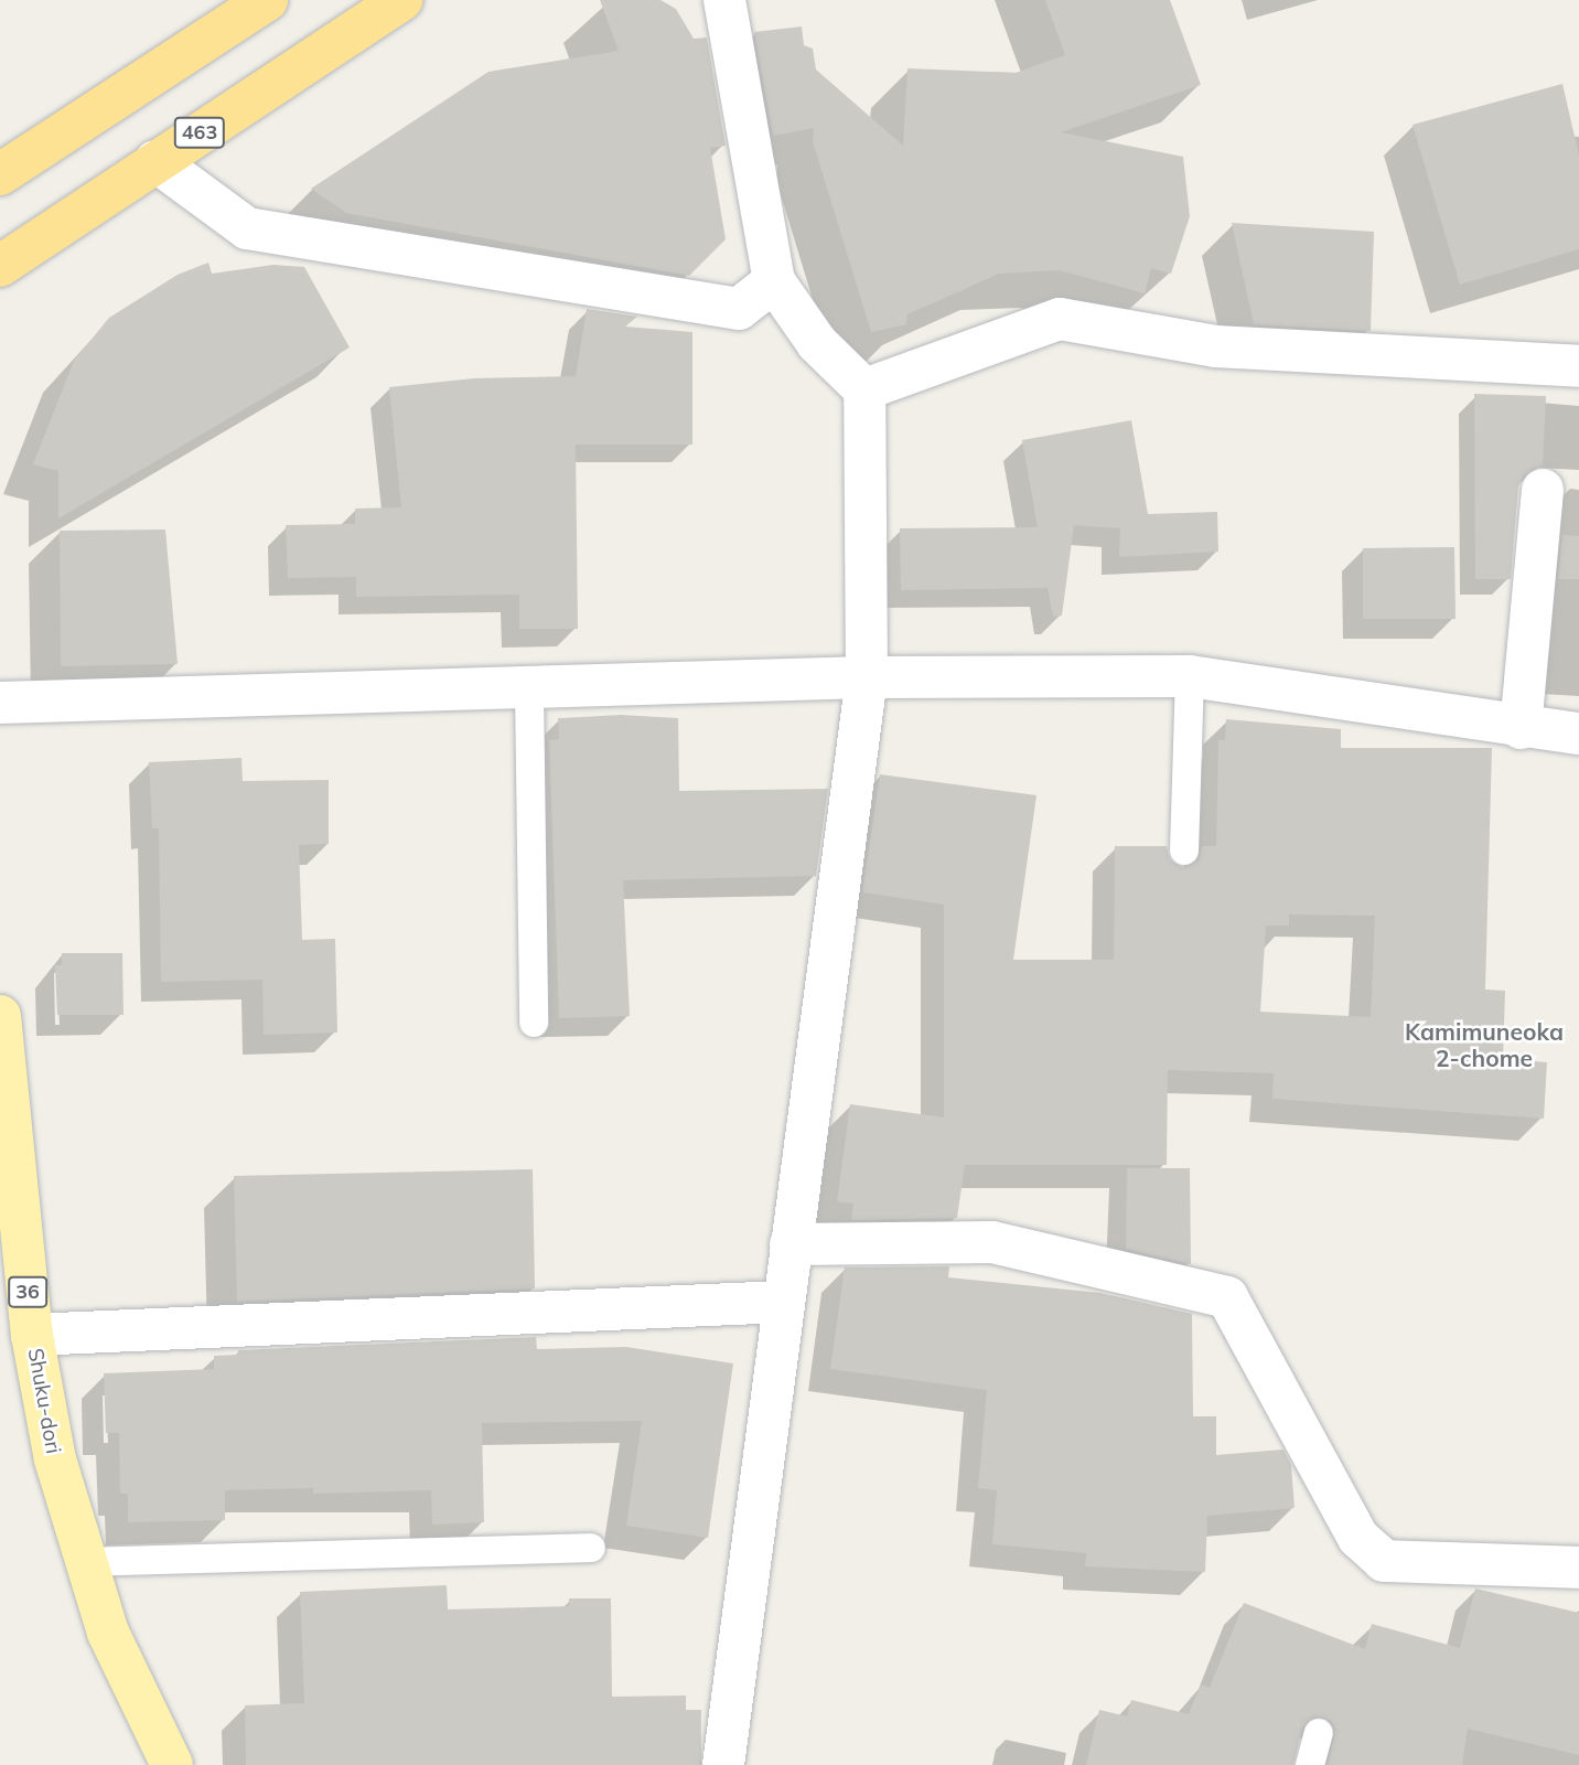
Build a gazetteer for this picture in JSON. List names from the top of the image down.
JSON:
{
  "streets": {
    "highway": ["463"],
    "main road": ["36", "Shuku-dori"]
  },
  "districts": ["Kamimuneoka 2-chome"]
}
